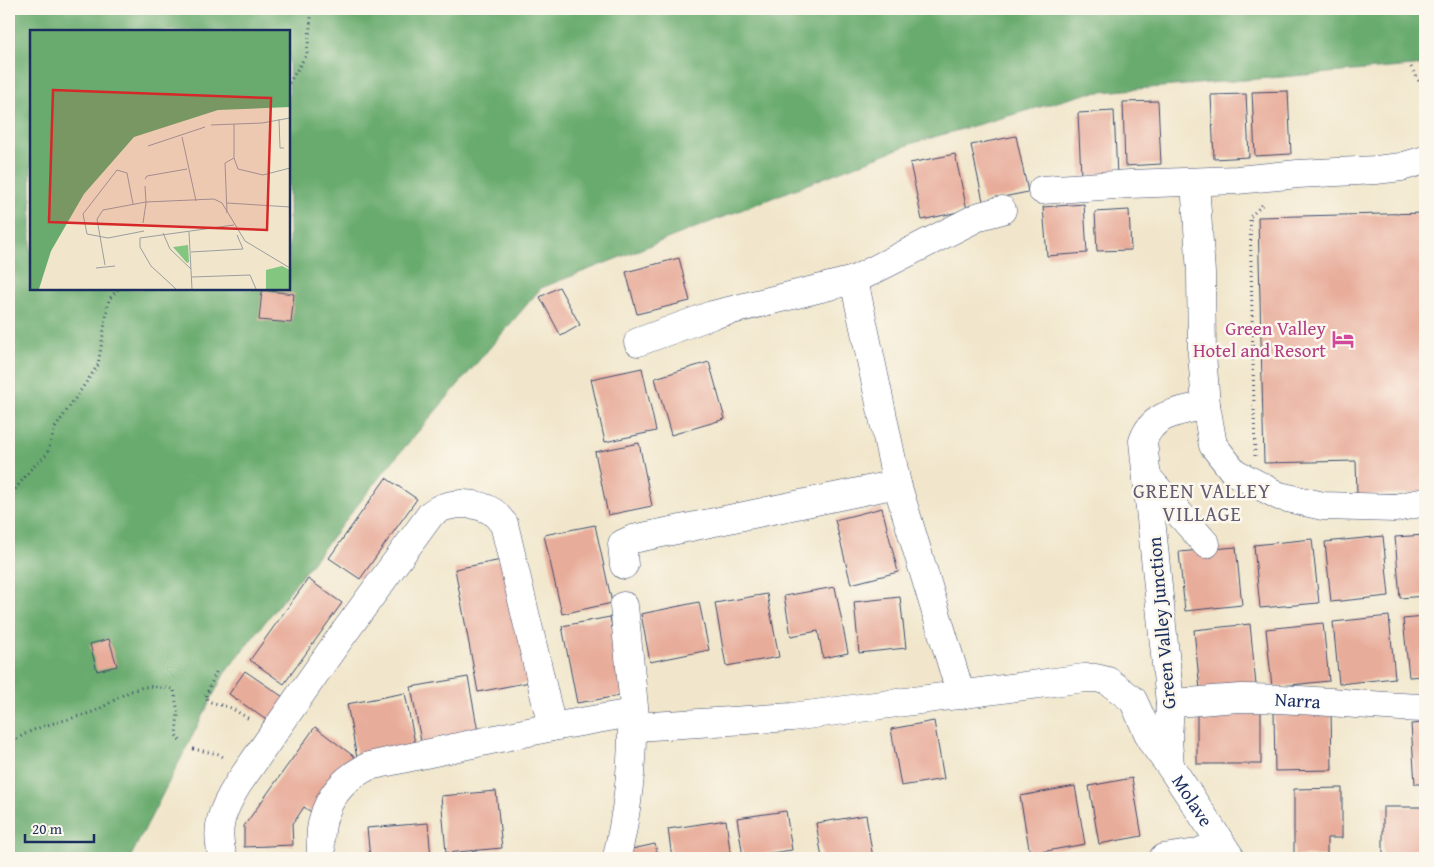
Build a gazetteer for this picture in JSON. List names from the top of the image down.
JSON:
{
  "streets": {
    "street": ["Green Valley Junction", "Narra", "Molave"]
  },
  "crossings": [
    ["Green Valley Junction", "Narra"],
    ["Green Valley Junction", "Molave"]
  ],
  "districts": ["GREEN VALLEY VILLAGE"],
  "places": {
    "hotel": ["Green Valley Hotel and Resort"]
  },
  "scale_bar": "20 m"
}
